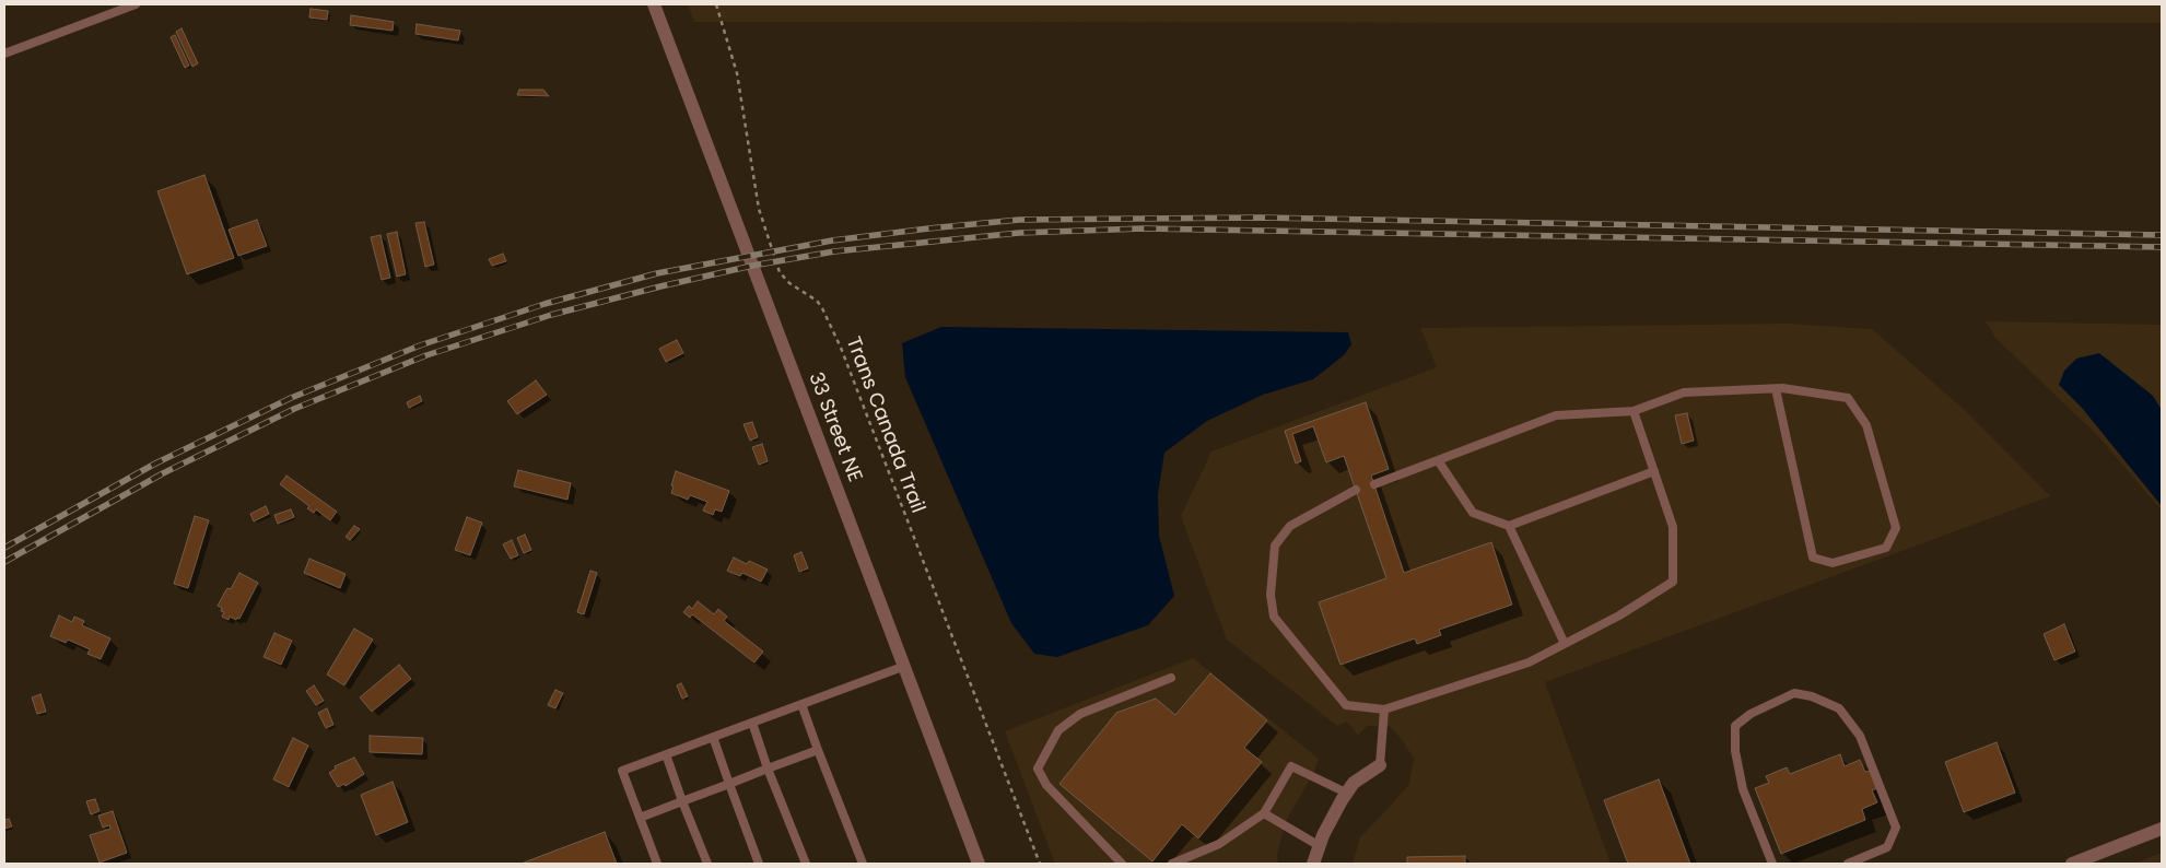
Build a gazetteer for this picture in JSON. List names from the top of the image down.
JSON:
{
  "streets": {
    "street": ["33 Street NE"],
    "path": ["Trans Canada Trail"]
  }
}
